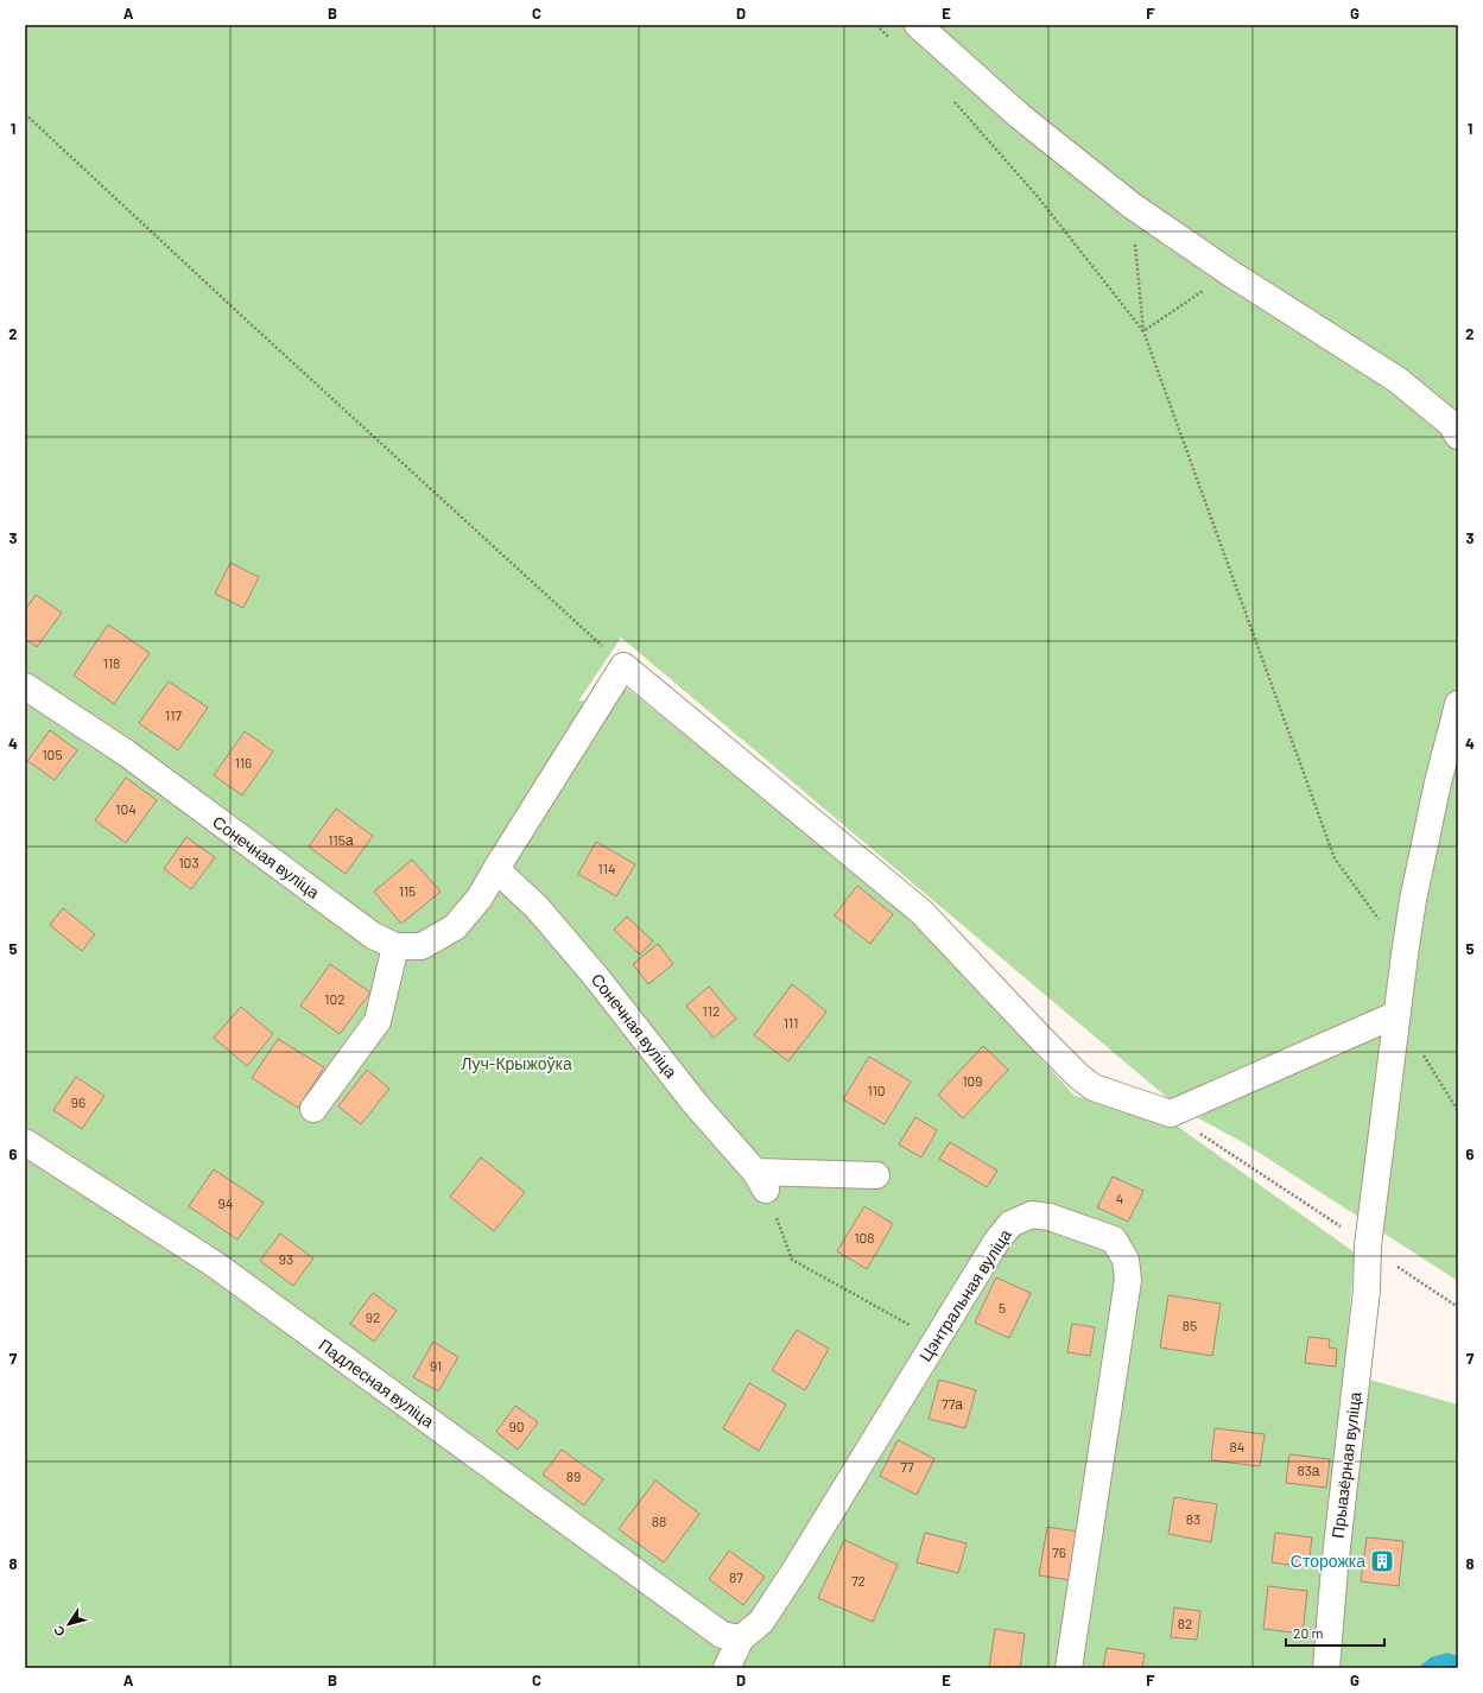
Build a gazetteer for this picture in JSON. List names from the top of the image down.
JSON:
{
  "streets": {
    "street": [
      "Сонечная вуліца",
      "Цэнтральная вуліца",
      "Падлесная вуліца",
      "Прыазёрная вуліца"
    ]
  },
  "crossings": [
    ["Цэнтральная вуліца", "Падлесная вуліца"]
  ],
  "parks": ["Луч-Крыжоўка"],
  "places": {
    "building": ["Сторожка"]
  },
  "house_numbers": [
    "118",
    "117",
    "105",
    "116",
    "104",
    "115а",
    "103",
    "114",
    "115",
    "102",
    "112",
    "111",
    "109",
    "110",
    "96",
    "4",
    "94",
    "108",
    "93",
    "5",
    "92",
    "85",
    "91",
    "77а",
    "90",
    "84",
    "77",
    "83а",
    "89",
    "83",
    "88",
    "76",
    "87",
    "72",
    "82"
  ],
  "scale_bar": "20 m",
  "north": "bottom left",
  "grid": {
    "columns": [
      "A",
      "B",
      "C",
      "D",
      "E",
      "F",
      "G"
    ],
    "rows": [
      "1",
      "2",
      "3",
      "4",
      "5",
      "6",
      "7",
      "8"
    ]
  }
}
